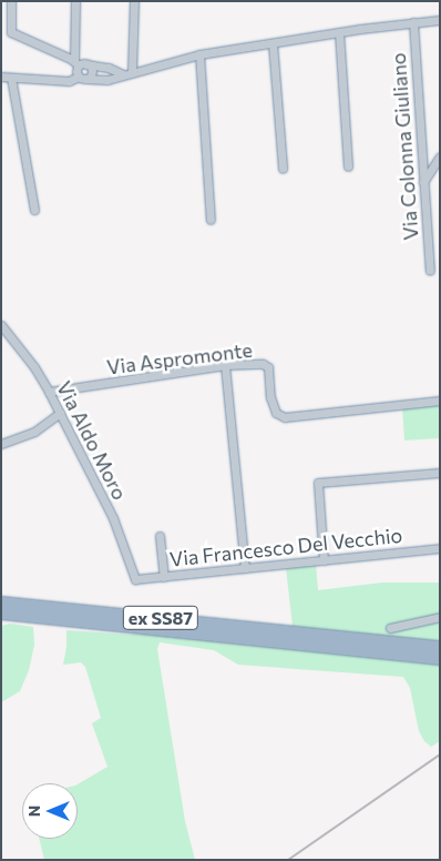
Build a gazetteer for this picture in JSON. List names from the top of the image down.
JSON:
{
  "streets": {
    "highway": ["ex SS87"],
    "street": [
      "Via Colonna Giuliano",
      "Via Aspromonte",
      "Via Aldo Moro",
      "Via Francesco Del Vecchio"
    ]
  },
  "crossings": [
    ["Via Aspromonte", "Via Aldo Moro"],
    ["Via Aldo Moro", "Via Francesco Del Vecchio"]
  ],
  "north": "left"
}
